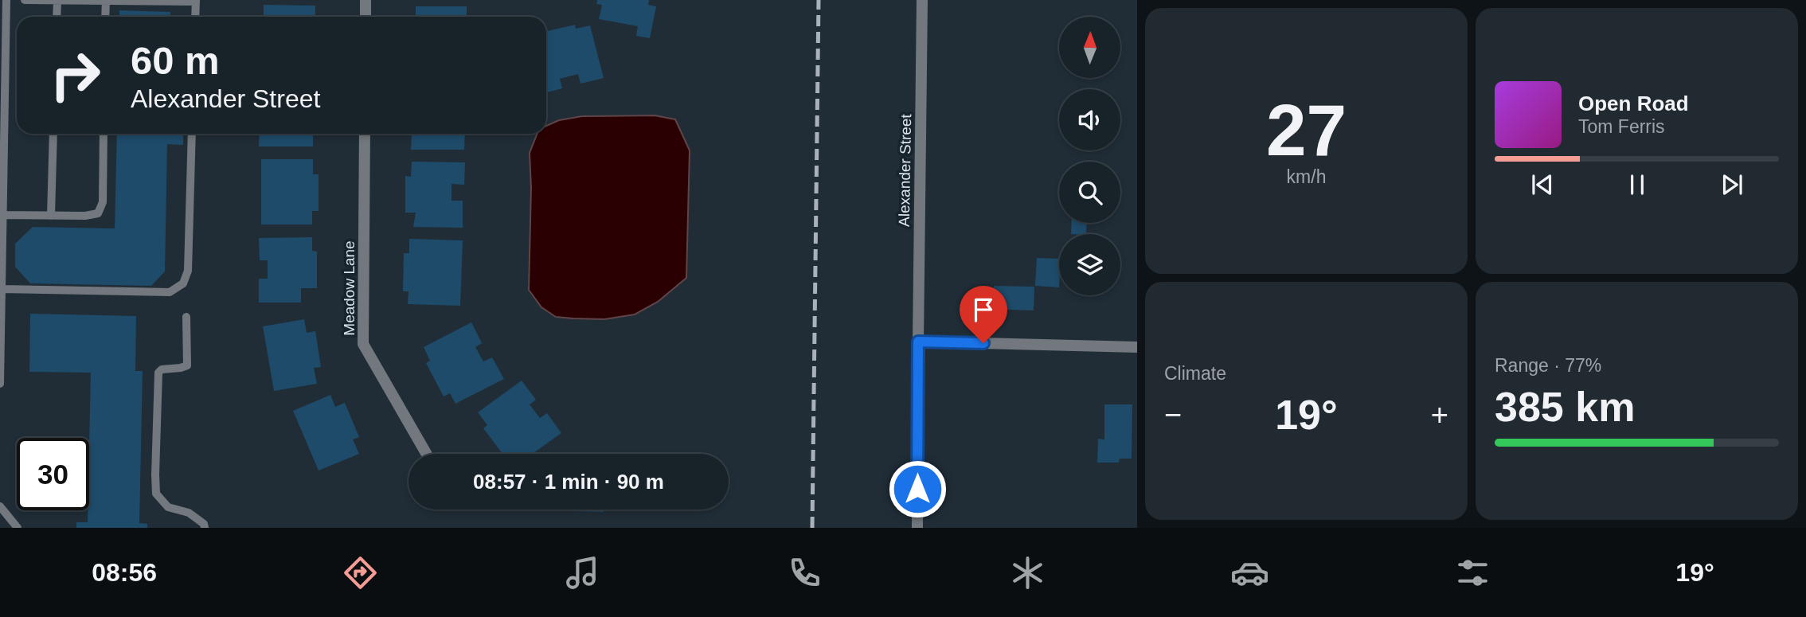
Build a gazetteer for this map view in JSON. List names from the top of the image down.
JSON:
{
  "streets": {
    "street": ["Alexander Street", "Meadow Lane"]
  },
  "north": "top",
  "page": {
    "tile": [
      ["27", "km/h"],
      "Climate",
      ["Range · 77%", "385 km"]
    ],
    "turn": ["60 m", "Alexander Street"],
    "song": ["Open Road", "Tom Ferris"],
    "heat": ["−", "19°", "+"],
    "limit": "30",
    "trip": "08:57 · 1 min · 90 m",
    "tabs": ["08:56", "19°"]
  }
}
